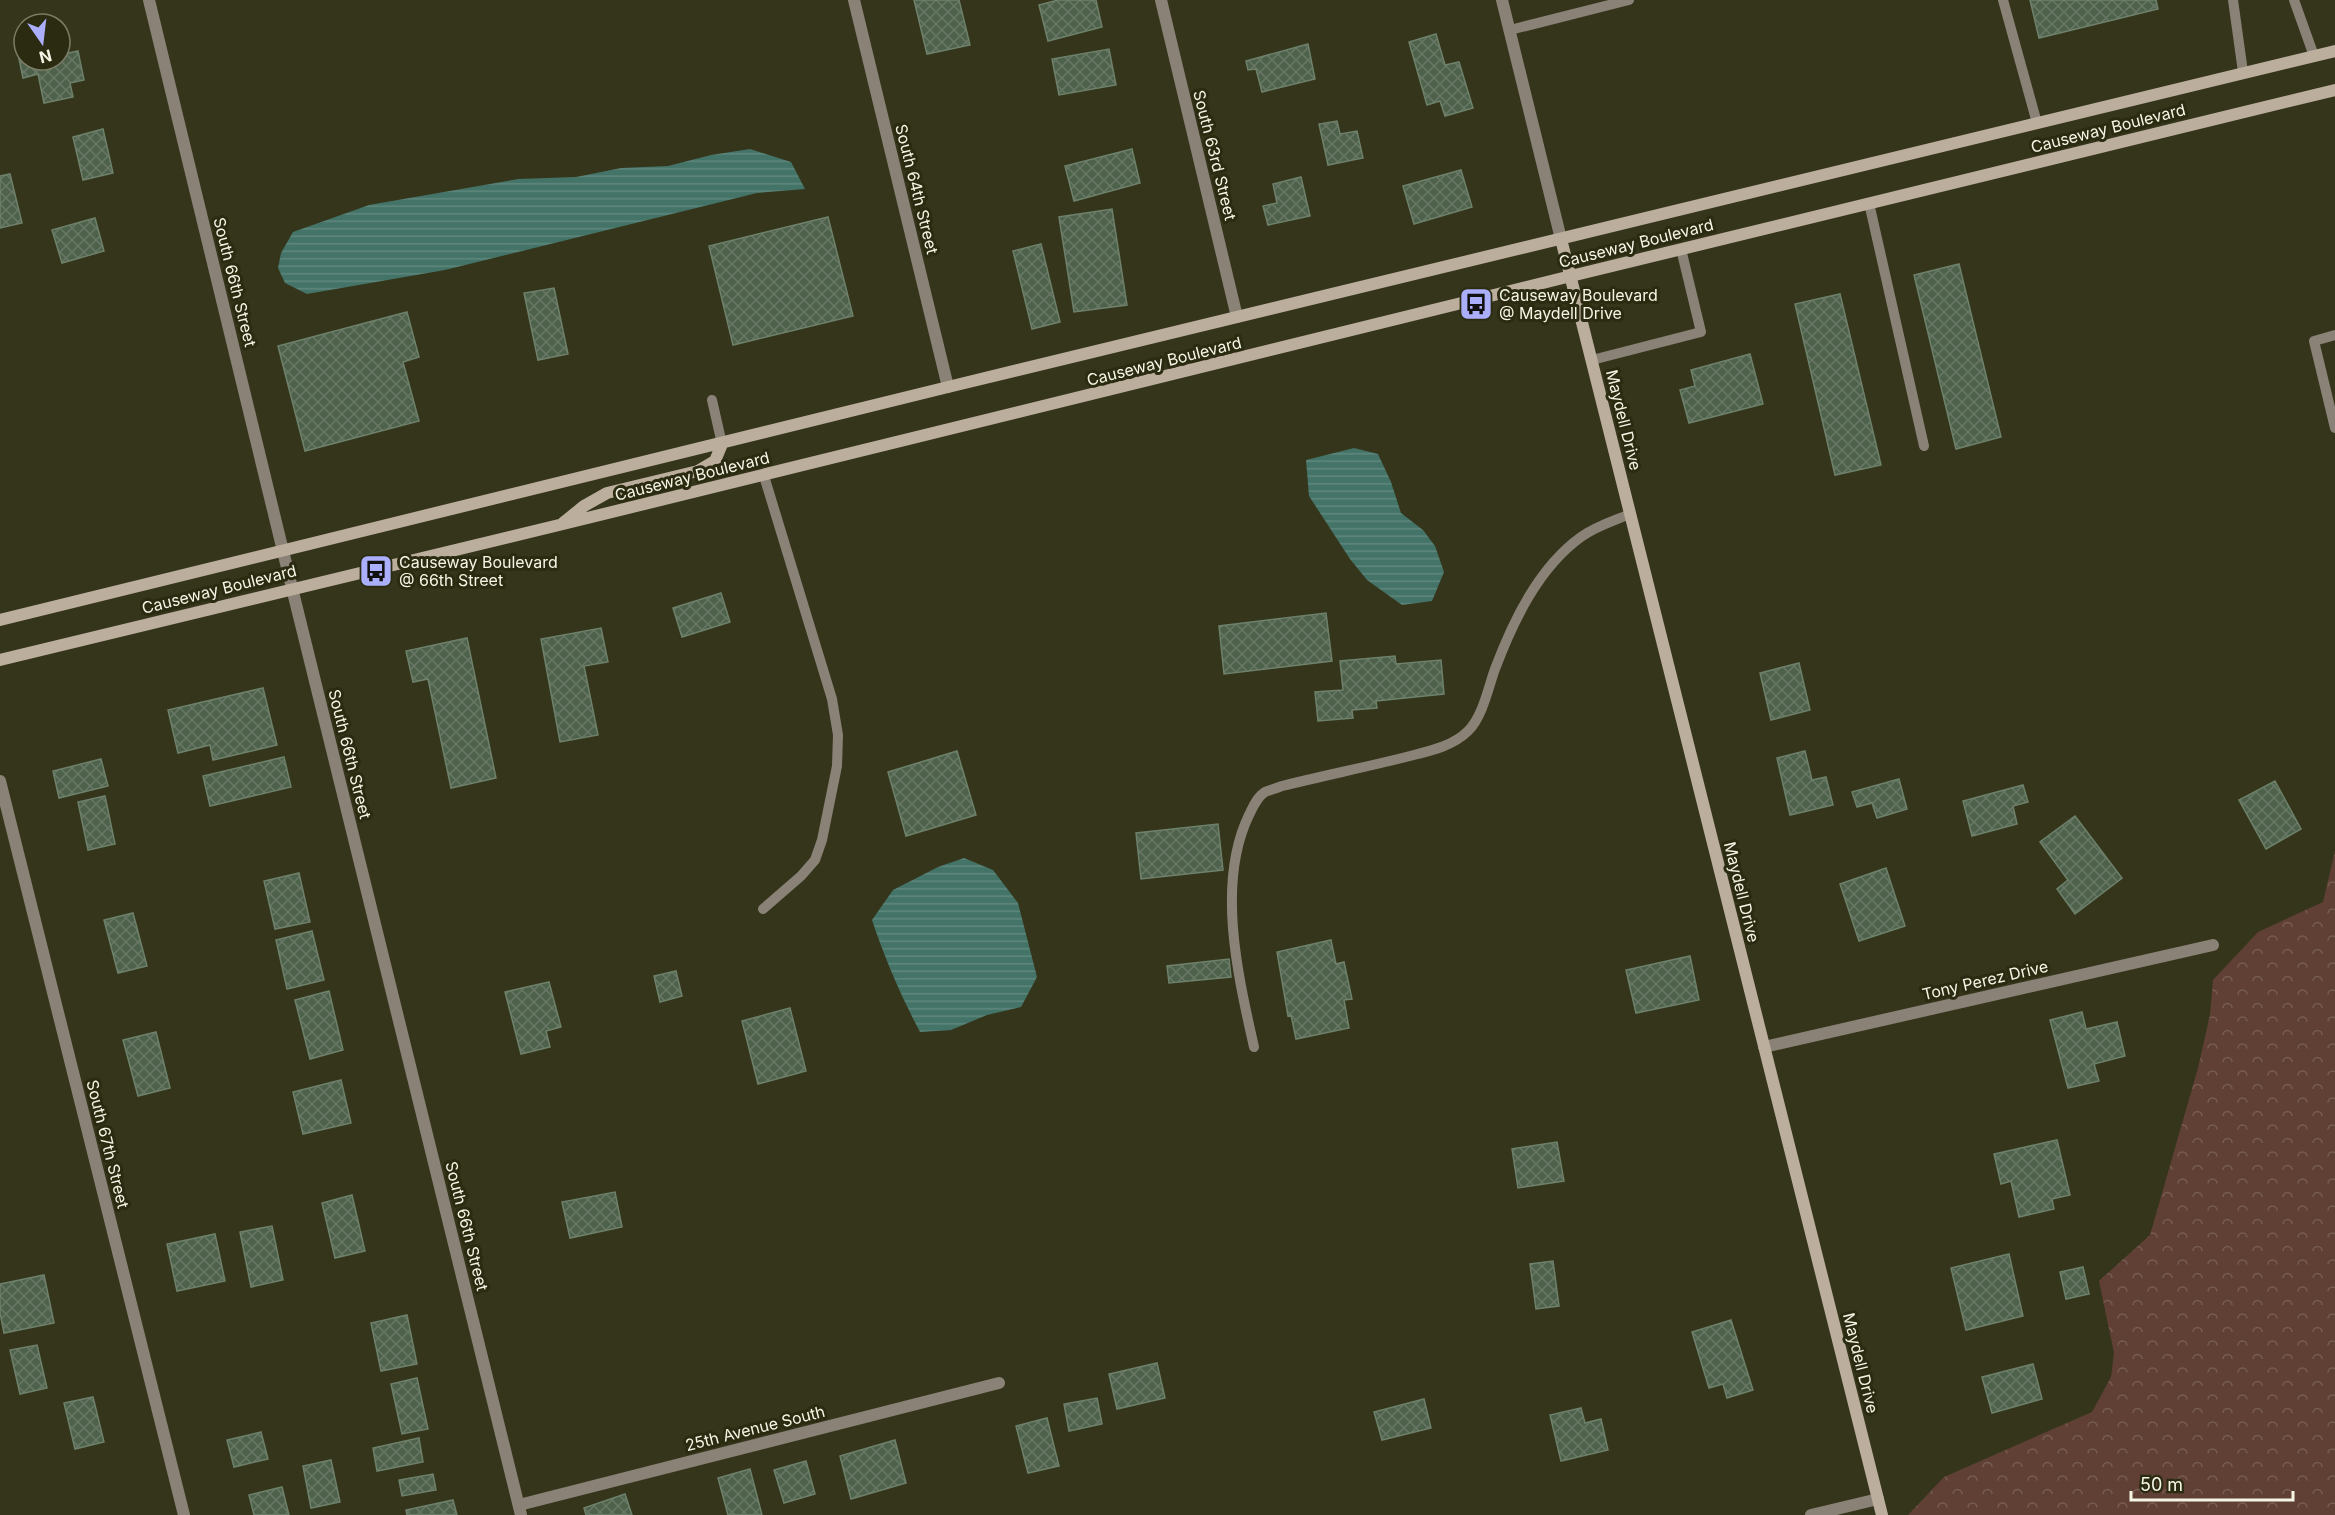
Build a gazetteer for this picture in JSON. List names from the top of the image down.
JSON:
{
  "streets": {
    "main road": ["Causeway Boulevard", "Maydell Drive"],
    "street": [
      "South 63rd Street",
      "South 64th Street",
      "South 66th Street",
      "Tony Perez Drive",
      "South 67th Street",
      "25th Avenue South"
    ]
  },
  "crossings": [
    ["Causeway Boulevard", "South 63rd Street"],
    ["Causeway Boulevard", "South 64th Street"],
    ["Causeway Boulevard", "South 66th Street"],
    ["Causeway Boulevard", "Maydell Drive"],
    ["South 66th Street", "25th Avenue South"],
    ["Maydell Drive", "Tony Perez Drive"]
  ],
  "places": {
    "bus stop": ["Causeway Boulevard @ Maydell Drive", "Causeway Boulevard @ 66th Street"]
  },
  "scale_bar": "50 m",
  "north": "bottom"
}
